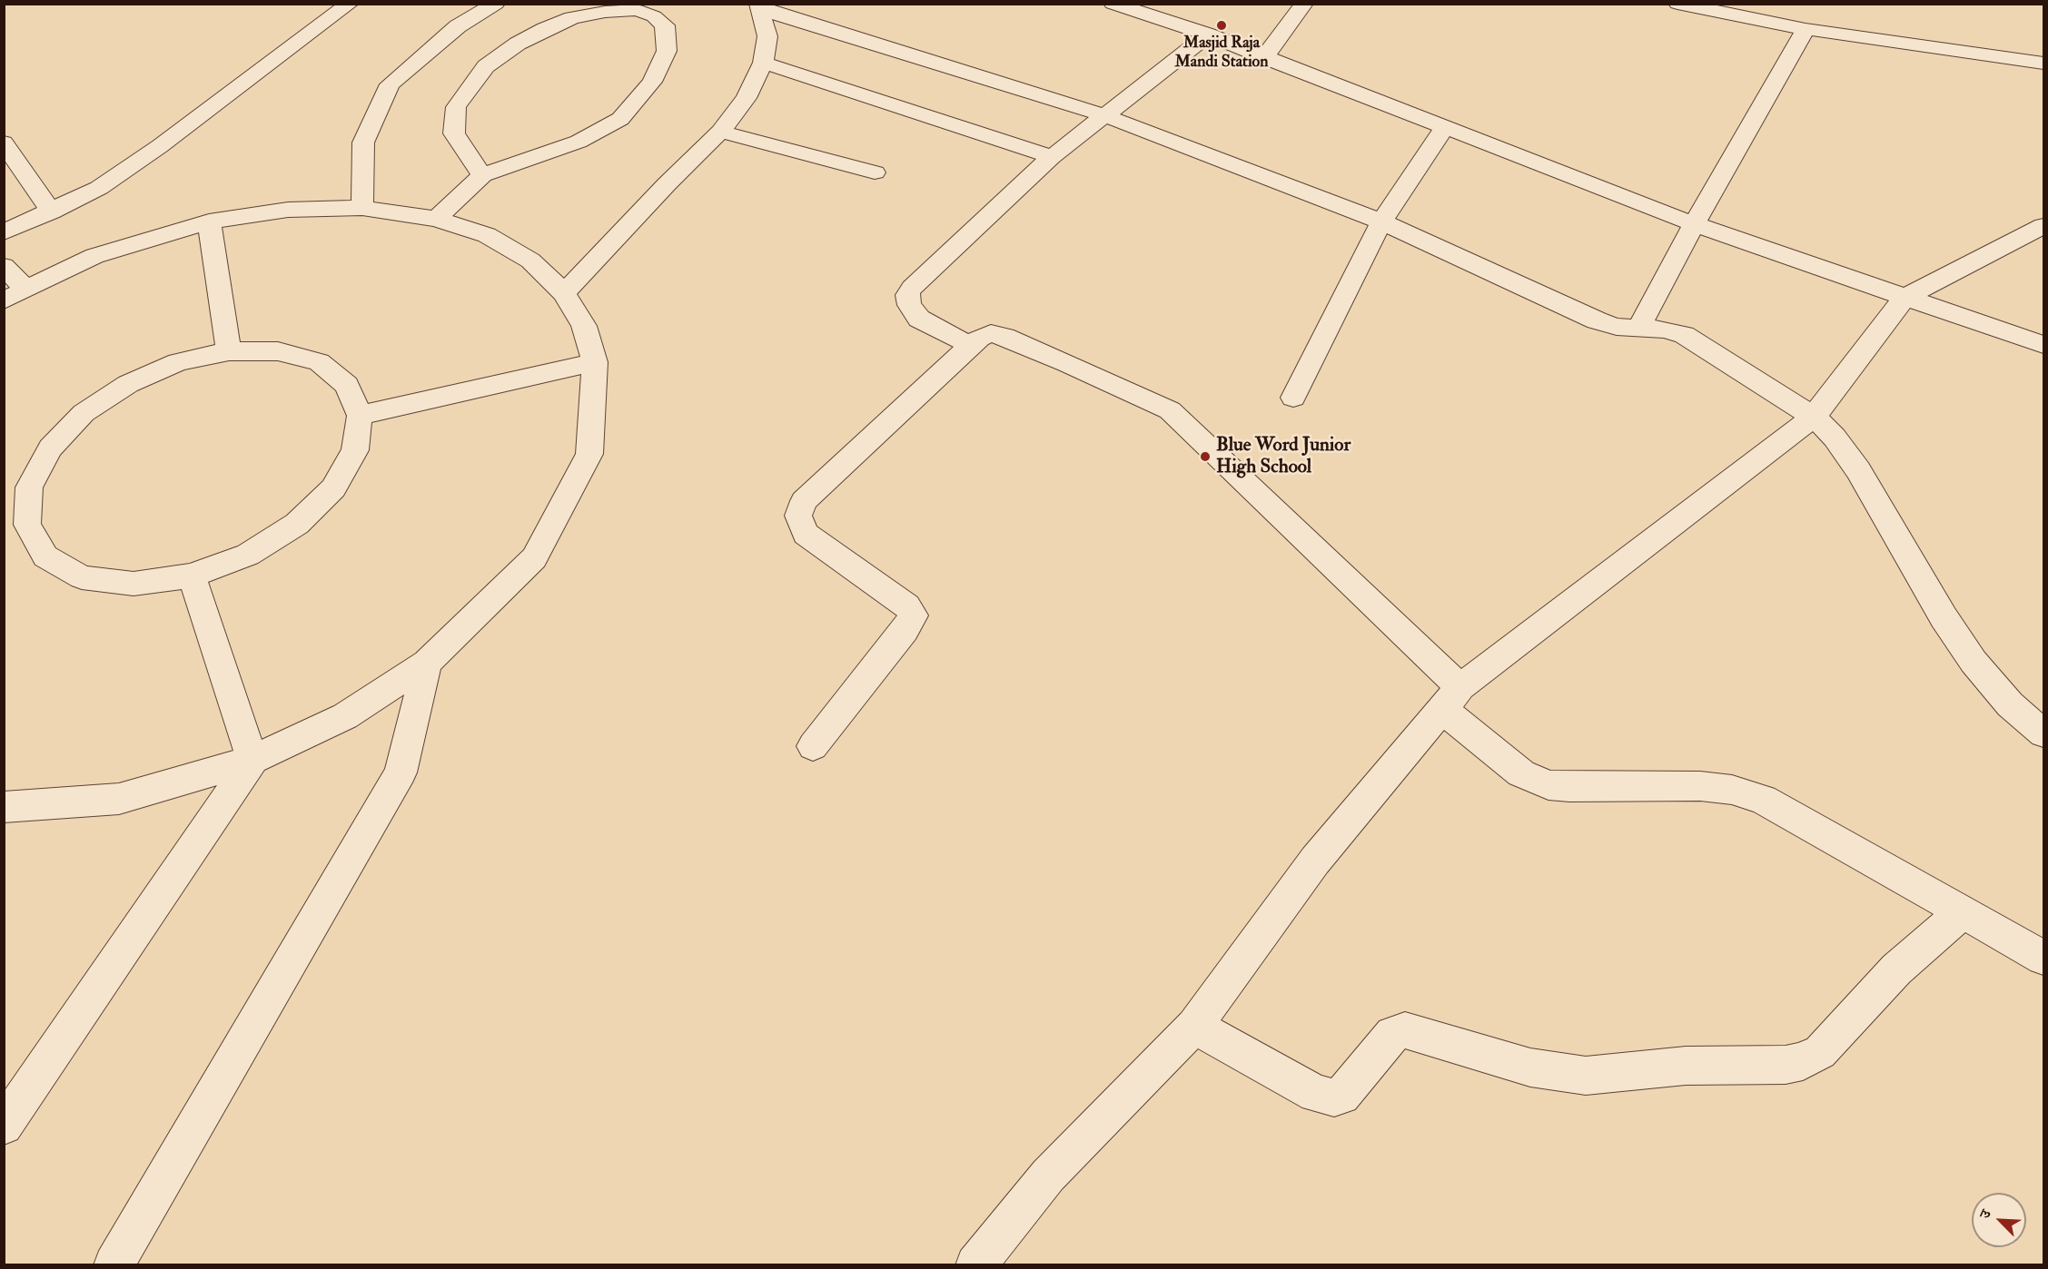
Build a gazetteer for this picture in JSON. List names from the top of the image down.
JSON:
{
  "places": ["Masjid Raja Mandi Station", "Blue Word Junior High School"],
  "north": "top left"
}
